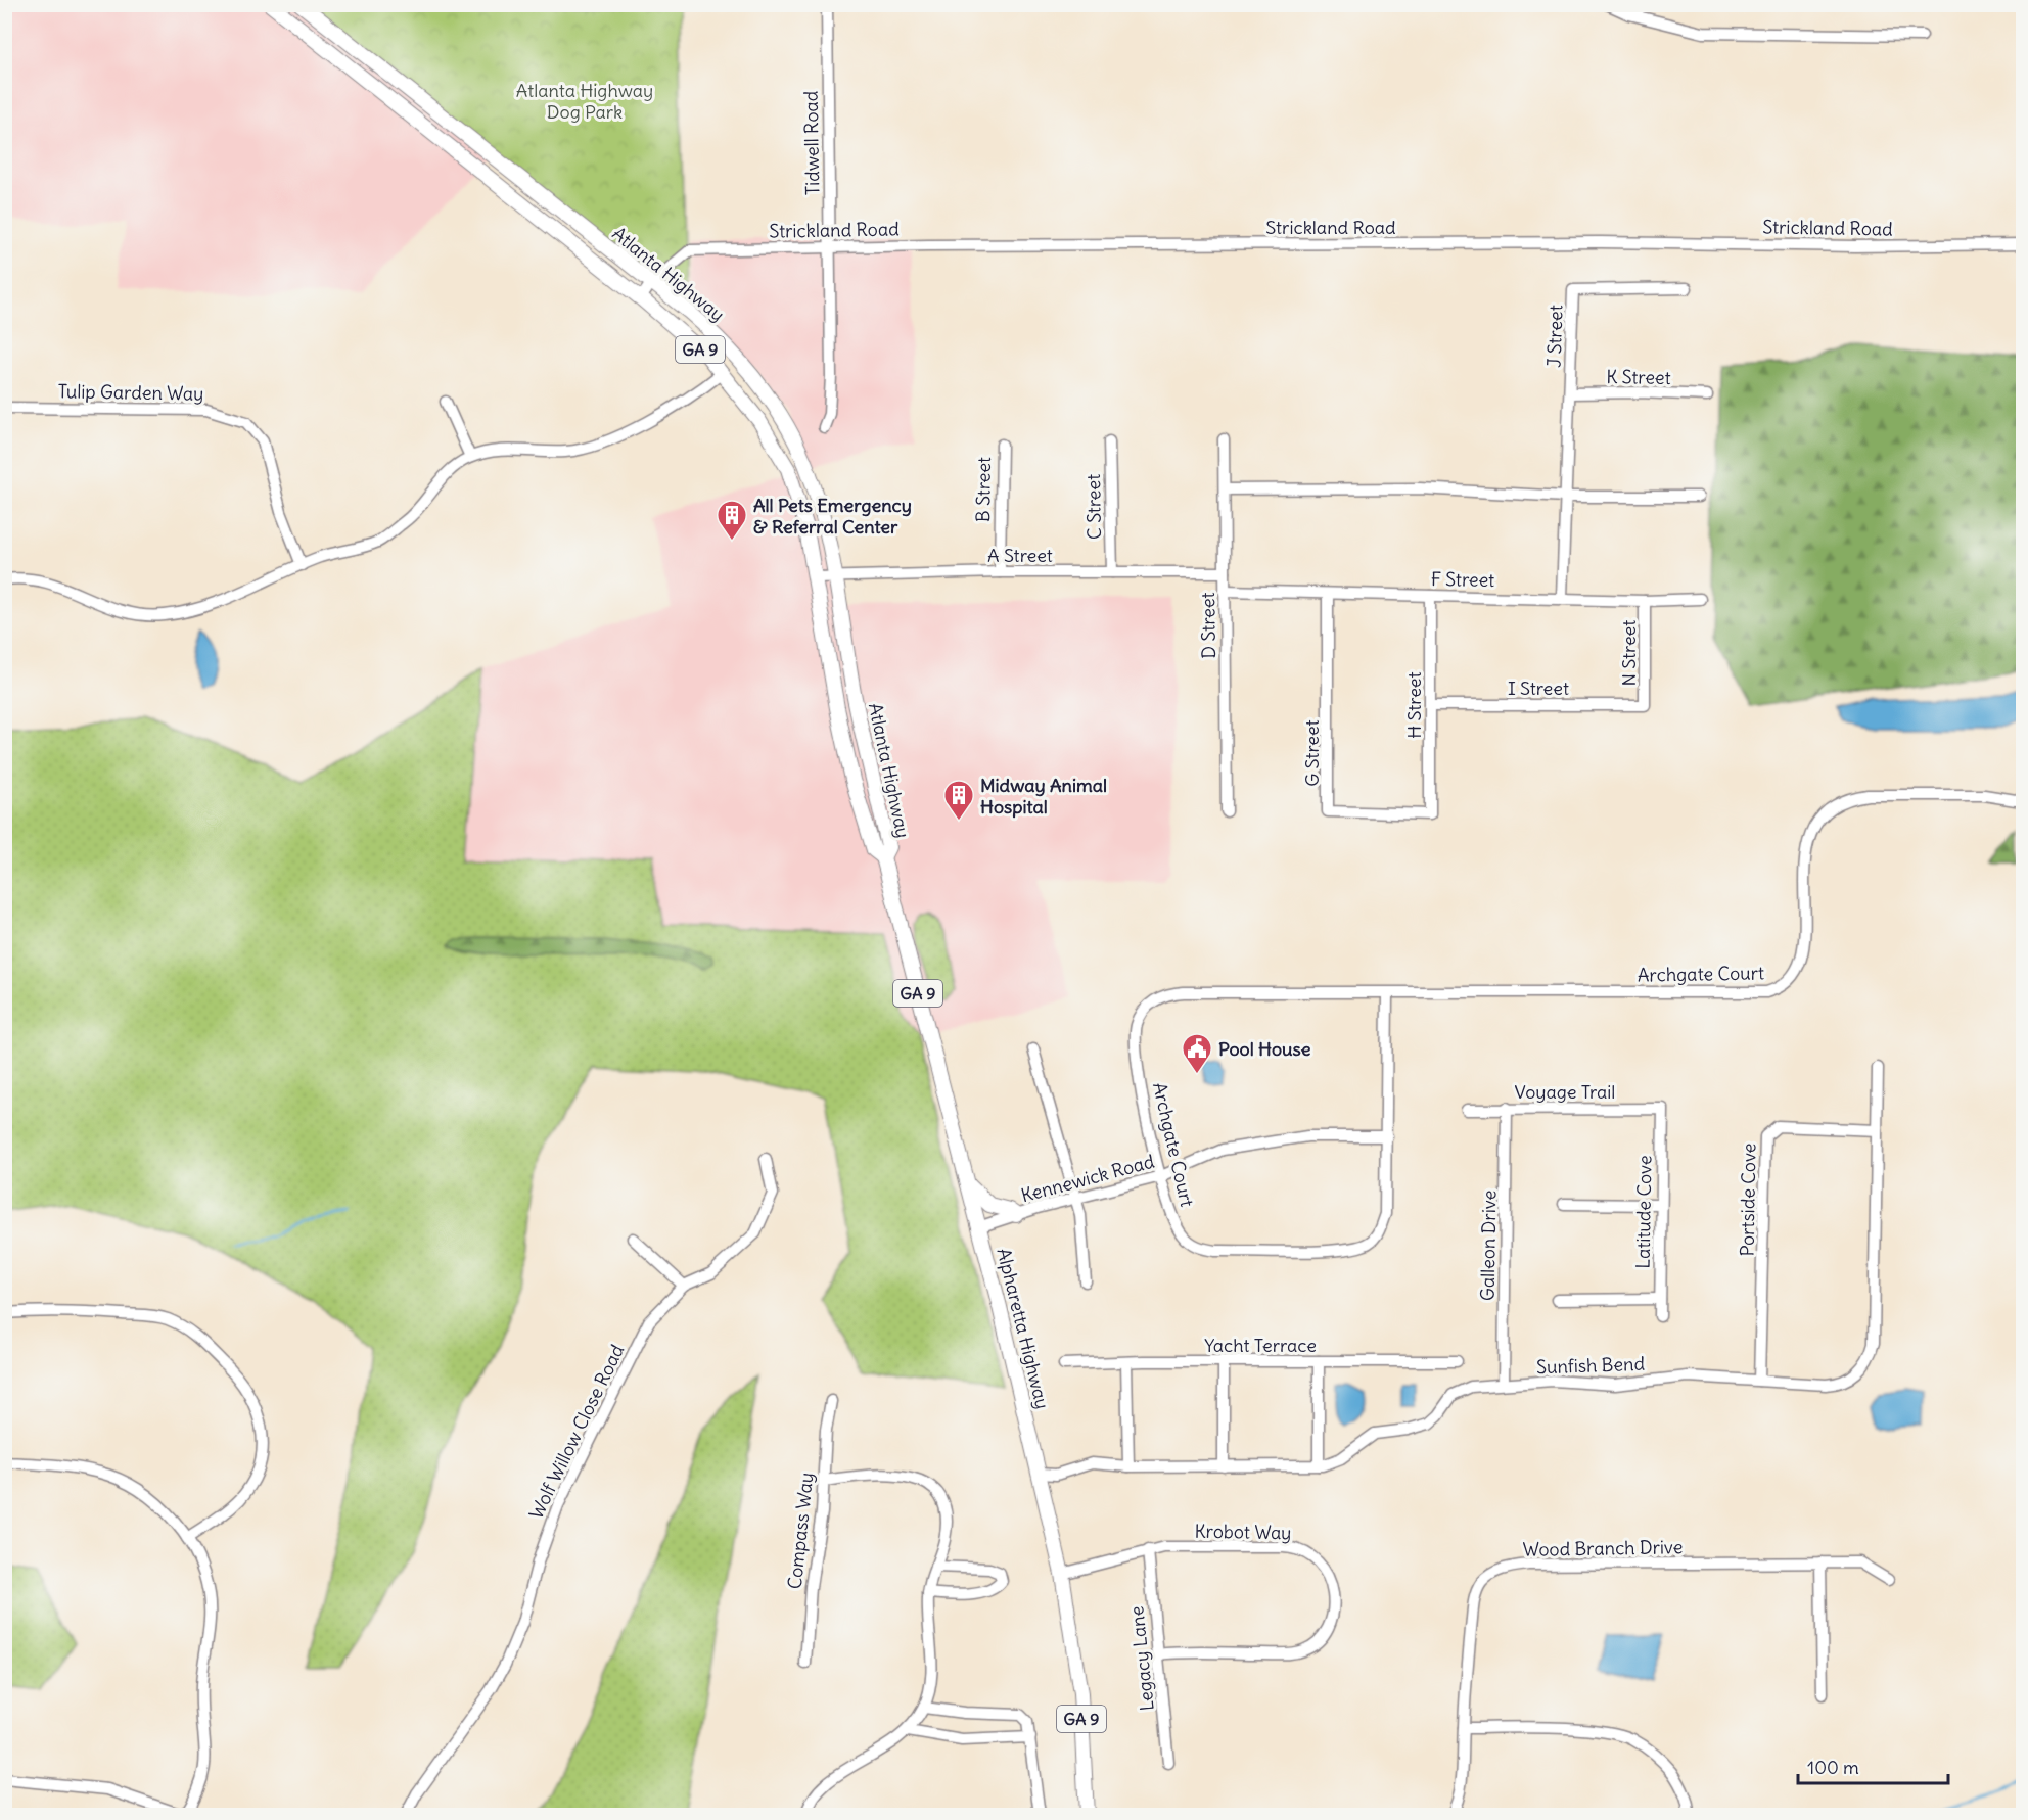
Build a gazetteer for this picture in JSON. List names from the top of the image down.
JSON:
{
  "streets": {
    "main road": ["Atlanta Highway", "GA 9", "Alpharetta Highway"],
    "street": [
      "Tidwell Road",
      "Strickland Road",
      "J Street",
      "K Street",
      "Tulip Garden Way",
      "B Street",
      "C Street",
      "A Street",
      "F Street",
      "D Street",
      "N Street",
      "I Street",
      "H Street",
      "G Street",
      "Archgate Court",
      "Voyage Trail",
      "Kennewick Road",
      "Portside Cove",
      "Latitude Cove",
      "Galleon Drive",
      "Yacht Terrace",
      "Sunfish Bend",
      "Wolf Willow Close Road",
      "Compass Way",
      "Krobot Way",
      "Wood Branch Drive",
      "Legacy Lane"
    ]
  },
  "crossings": [
    ["Tidwell Road", "Strickland Road"],
    ["Strickland Road", "Atlanta Highway"],
    ["Atlanta Highway", "A Street"],
    ["Atlanta Highway", "Alpharetta Highway"],
    ["J Street", "K Street"],
    ["B Street", "A Street"],
    ["C Street", "A Street"],
    ["A Street", "D Street"],
    ["F Street", "D Street"],
    ["F Street", "N Street"],
    ["F Street", "H Street"],
    ["F Street", "G Street"],
    ["N Street", "I Street"],
    ["I Street", "H Street"],
    ["H Street", "G Street"],
    ["Archgate Court", "Kennewick Road"],
    ["Voyage Trail", "Latitude Cove"],
    ["Voyage Trail", "Galleon Drive"],
    ["Kennewick Road", "Alpharetta Highway"],
    ["Portside Cove", "Sunfish Bend"],
    ["Galleon Drive", "Sunfish Bend"],
    ["Alpharetta Highway", "Sunfish Bend"],
    ["Alpharetta Highway", "Krobot Way"],
    ["Krobot Way", "Legacy Lane"]
  ],
  "parks": ["Atlanta Highway Dog Park"],
  "places": {
    "building": ["All Pets Emergency & Referral Center", "Midway Animal Hospital"],
    "public building": ["Pool House"]
  },
  "scale_bar": "100 m"
}
